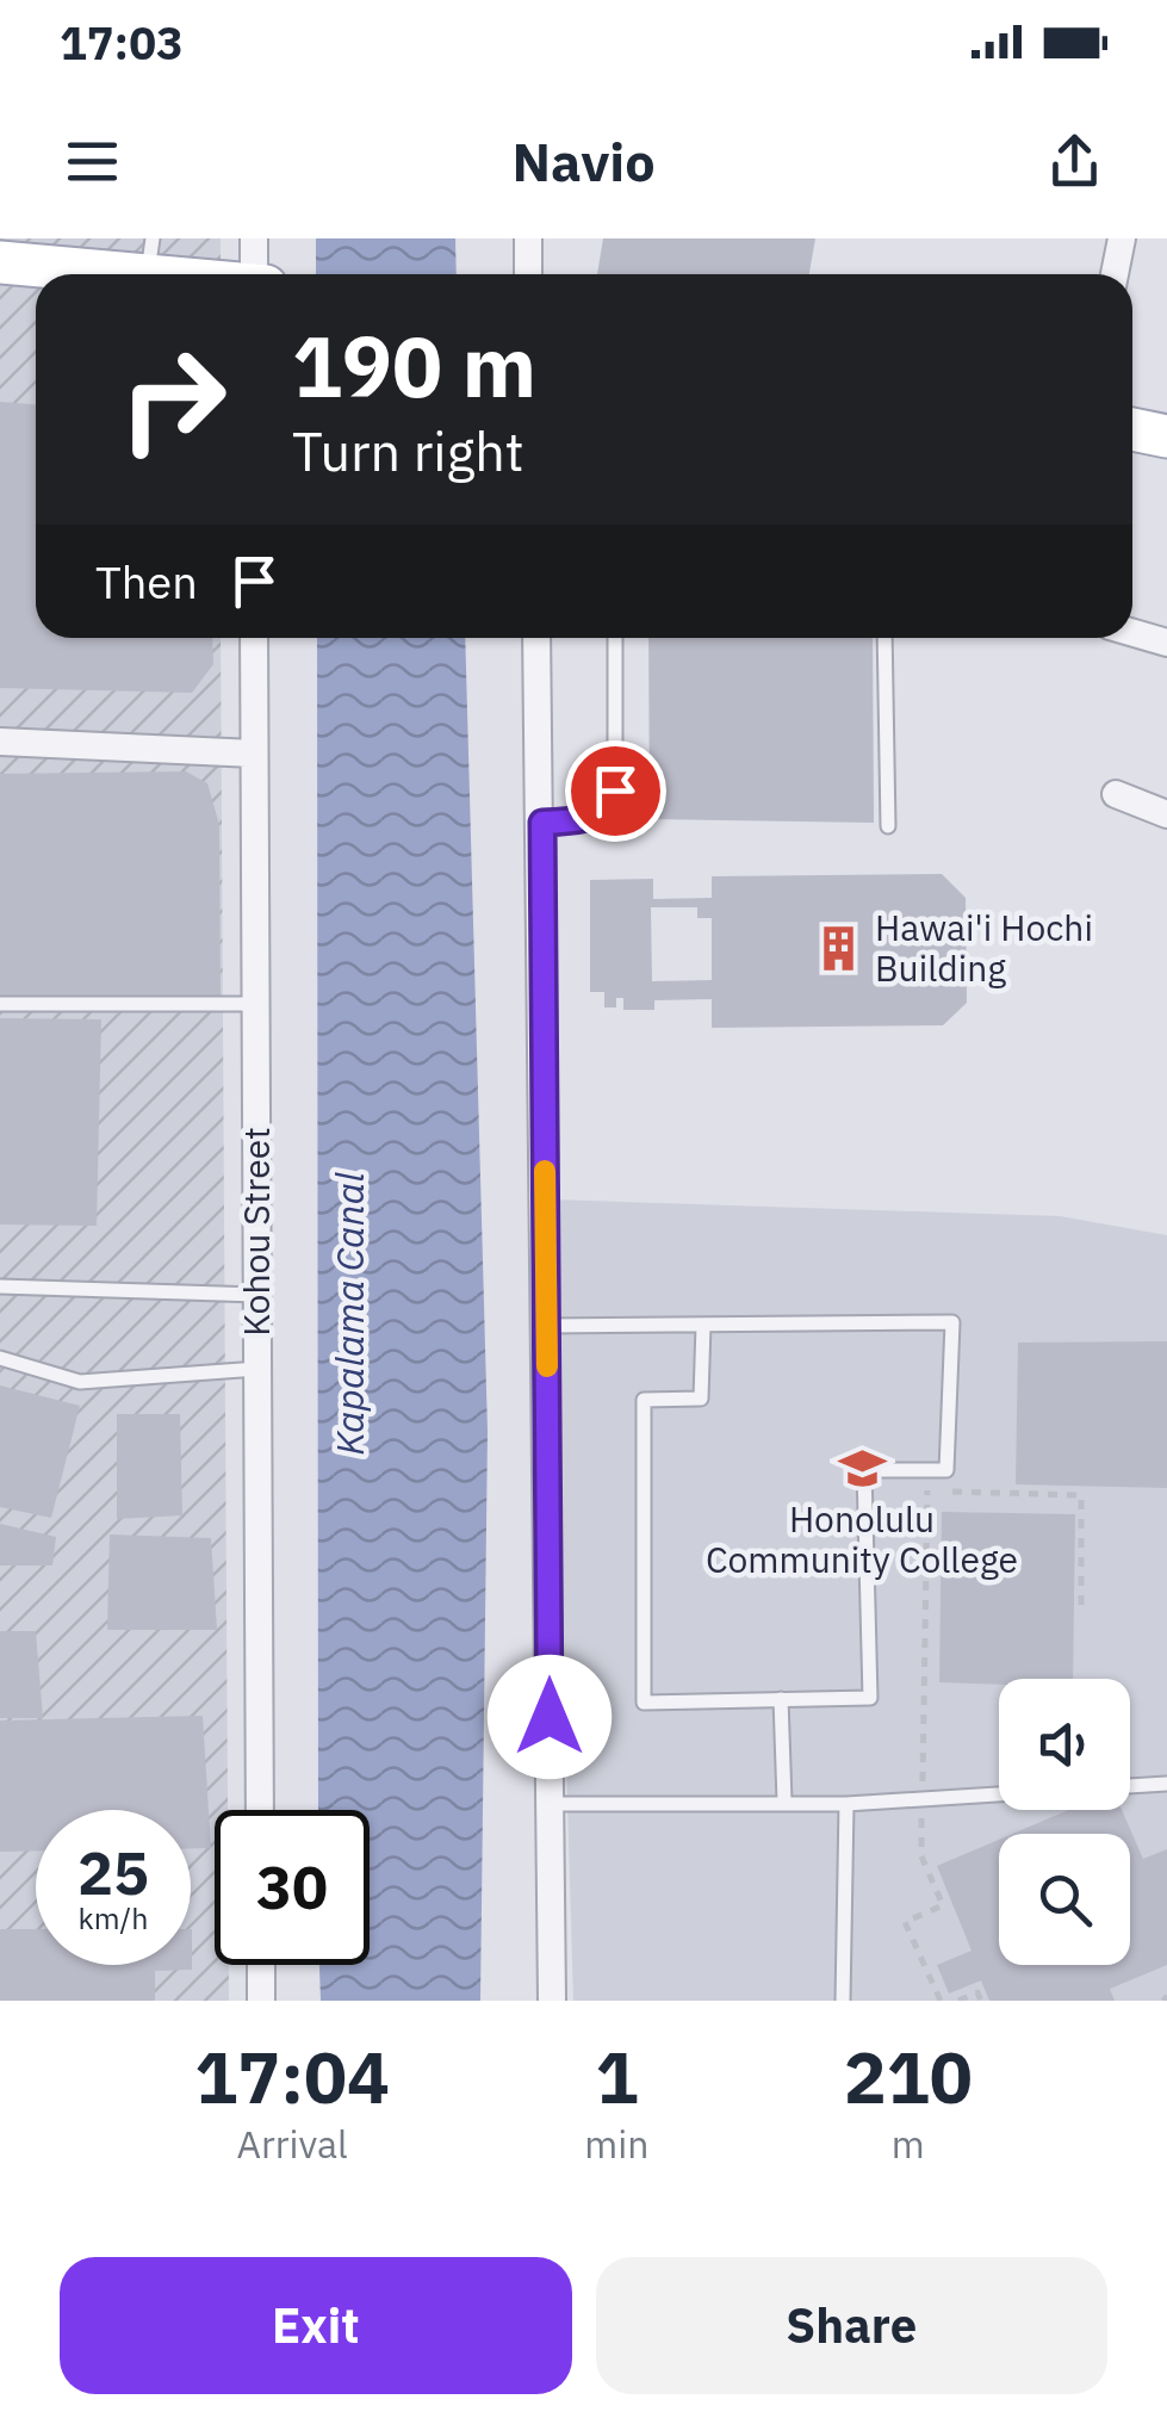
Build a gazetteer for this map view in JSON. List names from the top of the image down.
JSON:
{
  "streets": {
    "street": ["Kohou Street"]
  },
  "water": ["Kapalama Canal"],
  "places": {
    "building": ["Hawai'i Hochi Building"],
    "school or university": ["Honolulu Community College"]
  },
  "page": {
    "status": "17:03",
    "header": "Navio",
    "turn": ["190 m", "Turn right"],
    "then": "Then",
    "speed": "25 km/h",
    "limit": "30",
    "eta": [
      "17:04",
      "Arrival",
      "1",
      "min",
      "210",
      "m"
    ],
    "buttons": ["Exit", "Share"]
  }
}
